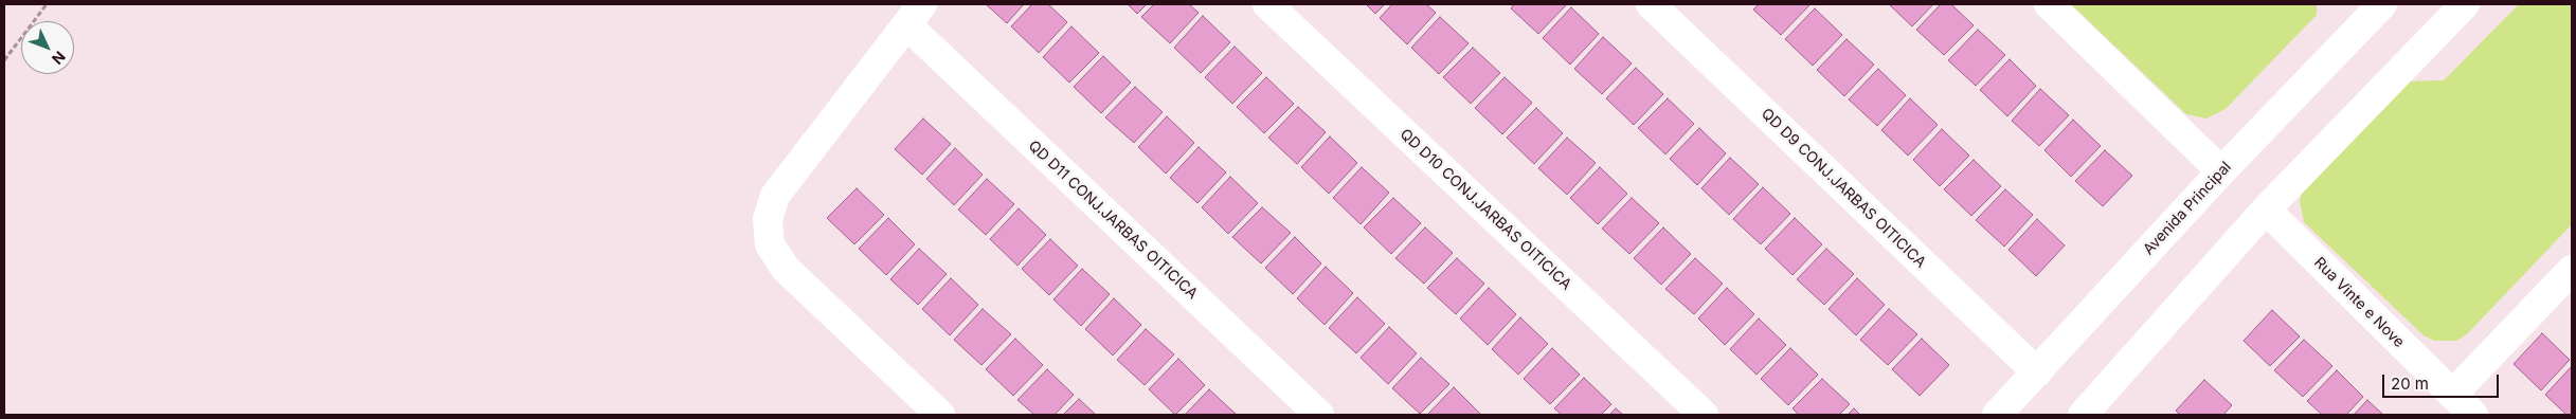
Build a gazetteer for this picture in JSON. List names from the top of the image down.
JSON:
{
  "streets": {
    "street": [
      "QD D9 CONJ.JARBAS OITICICA",
      "Avenida Principal",
      "QD D10 CONJ.JARBAS OITICICA",
      "QD D11 CONJ.JARBAS OITICICA",
      "Rua Vinte e Nove"
    ]
  },
  "crossings": [
    ["QD D9 CONJ.JARBAS OITICICA", "Avenida Principal"]
  ],
  "scale_bar": "20 m",
  "north": "bottom right"
}
